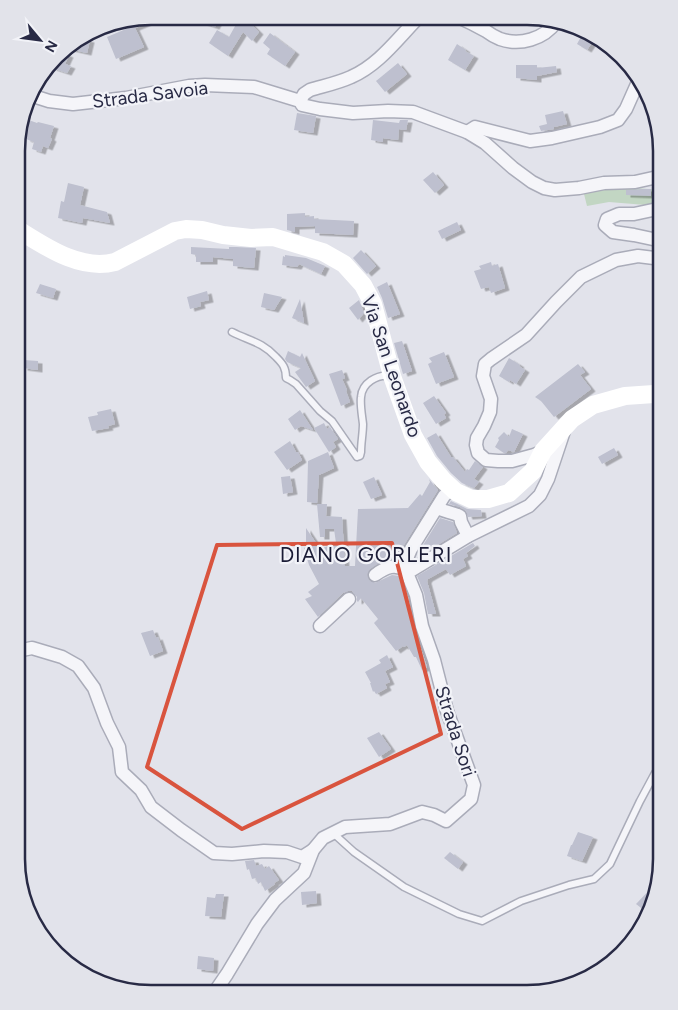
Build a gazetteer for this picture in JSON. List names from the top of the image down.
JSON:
{
  "streets": {
    "main road": ["Via San Leonardo"],
    "street": ["Strada Savoia", "Strada Sori"]
  },
  "districts": ["DIANO GORLERI"],
  "north": "bottom right"
}
